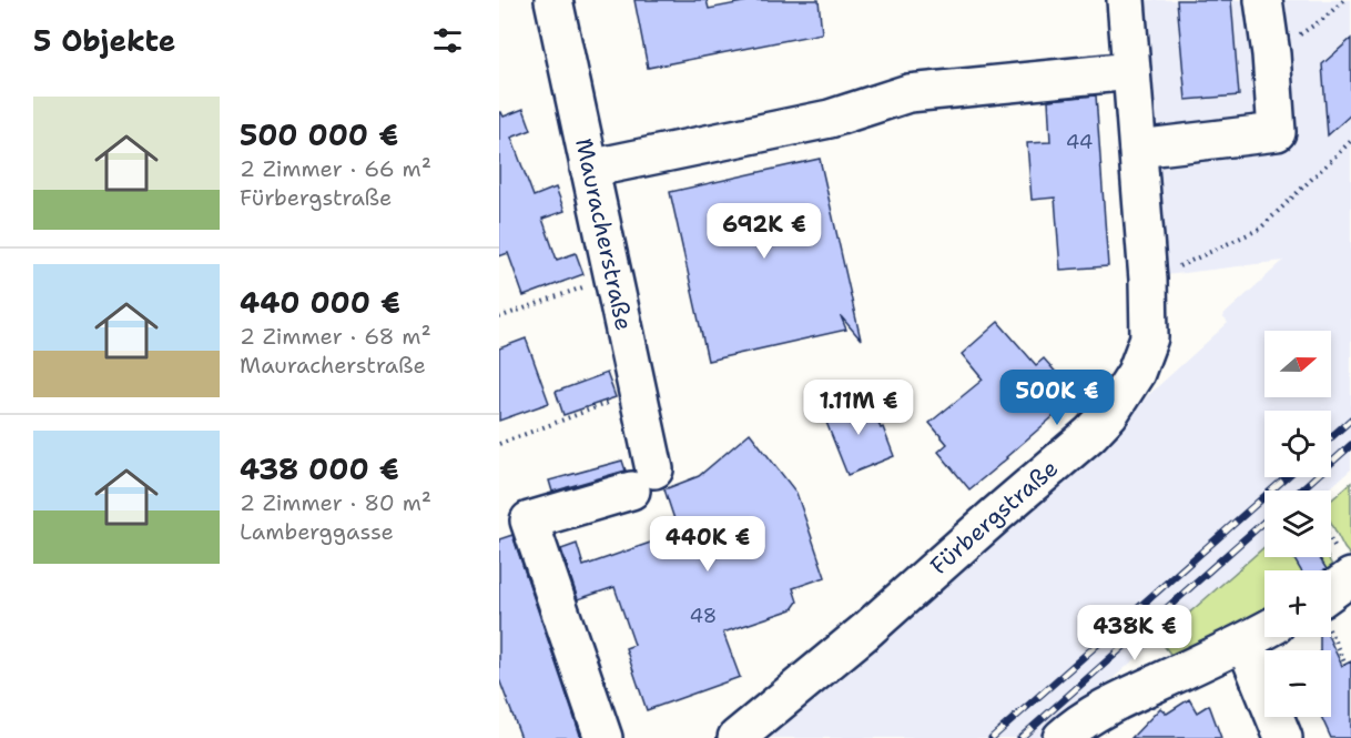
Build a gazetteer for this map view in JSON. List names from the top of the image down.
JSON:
{
  "streets": {
    "street": ["Mauracherstraße", "Fürbergstraße"]
  },
  "house_numbers": ["44", "48"],
  "north": "right",
  "page": {
    "heading": "5 Objekte",
    "list": [
      {
        "name": "500 000 €",
        "note": "2 Zimmer · 66 m² · Fürbergstraße"
      },
      {
        "name": "440 000 €",
        "note": "2 Zimmer · 68 m² · Mauracherstraße"
      },
      {
        "name": "438 000 €",
        "note": "2 Zimmer · 80 m² · Lamberggasse"
      }
    ],
    "price": [
      "692K €",
      "500K €",
      "1.11M €",
      "440K €",
      "438K €"
    ],
    "map_buttons": ["+", "−"]
  }
}
